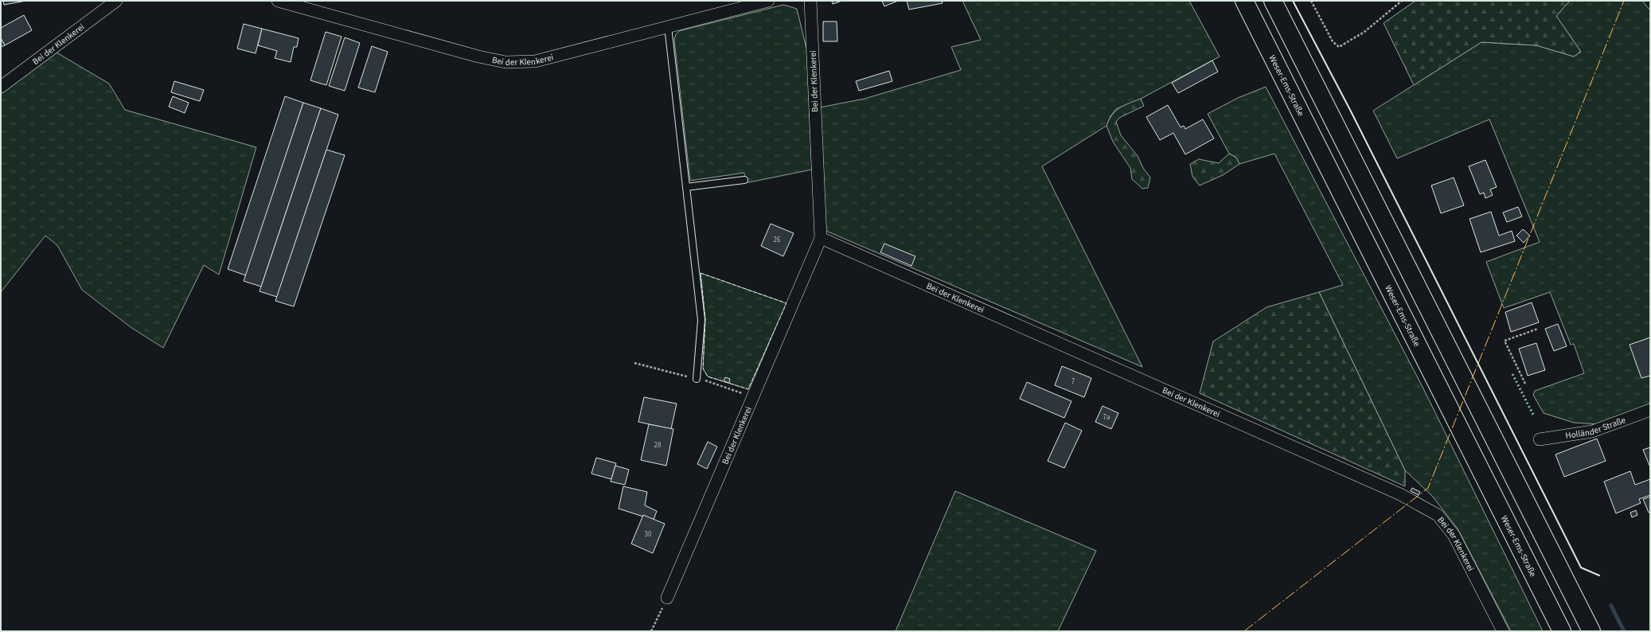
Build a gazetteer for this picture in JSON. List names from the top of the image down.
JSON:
{
  "streets": {
    "highway": ["Weser-Ems-Straße"],
    "street": ["Bei der Klenkerei", "Holländer Straße"]
  },
  "house_numbers": [
    "26",
    "7",
    "7a",
    "28",
    "30"
  ]
}
